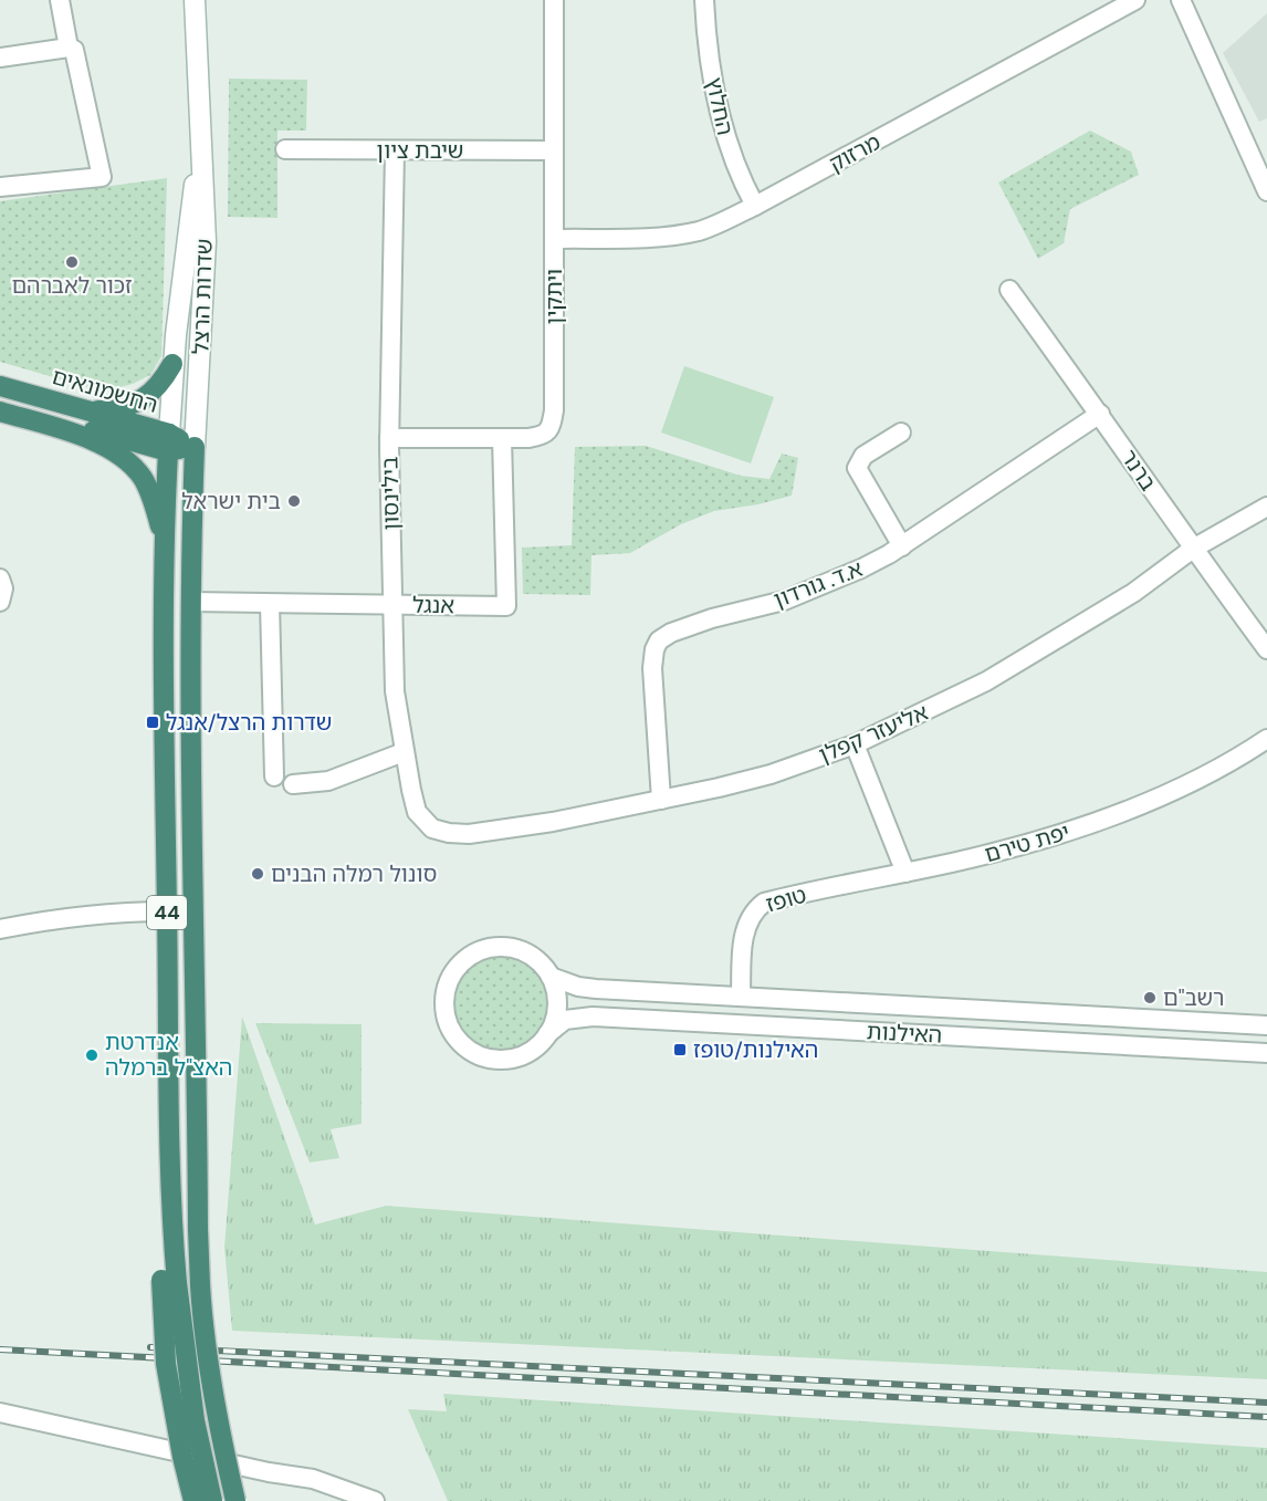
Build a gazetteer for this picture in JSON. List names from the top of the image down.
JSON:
{
  "streets": {
    "highway": ["החשמונאים", "44"],
    "main road": ["שדרות הרצל"],
    "street": [
      "החלוץ",
      "שיבת ציון",
      "מרזוק",
      "ויתקין",
      "ברנר",
      "בילינסון",
      "א.ד. גורדון",
      "אנגל",
      "אליעזר קפלן",
      "יפת טירם",
      "טופז",
      "האילנות"
    ]
  },
  "crossings": [
    ["החלוץ", "מרזוק"],
    ["שיבת ציון", "ויתקין"],
    ["שיבת ציון", "בילינסון"],
    ["מרזוק", "ויתקין"],
    ["שדרות הרצל", "החשמונאים"],
    ["שדרות הרצל", "44"],
    ["ויתקין", "בילינסון"],
    ["ויתקין", "אנגל"],
    ["החשמונאים", "44"],
    ["ברנר", "א.ד. גורדון"],
    ["ברנר", "אליעזר קפלן"],
    ["בילינסון", "אנגל"],
    ["בילינסון", "אליעזר קפלן"],
    ["א.ד. גורדון", "אליעזר קפלן"],
    ["אנגל", "44"],
    ["יפת טירם", "טופז"],
    ["טופז", "האילנות"]
  ],
  "places": {
    "other": [
      "זכור לאברהם",
      "בית ישראל",
      "סונול רמלה הבנים",
      "רשב\"ם",
      "אנדרטת האצ\"ל ברמלה"
    ],
    "transit": ["שדרות הרצל/אנגל", "האילנות/טופז"]
  }
}
